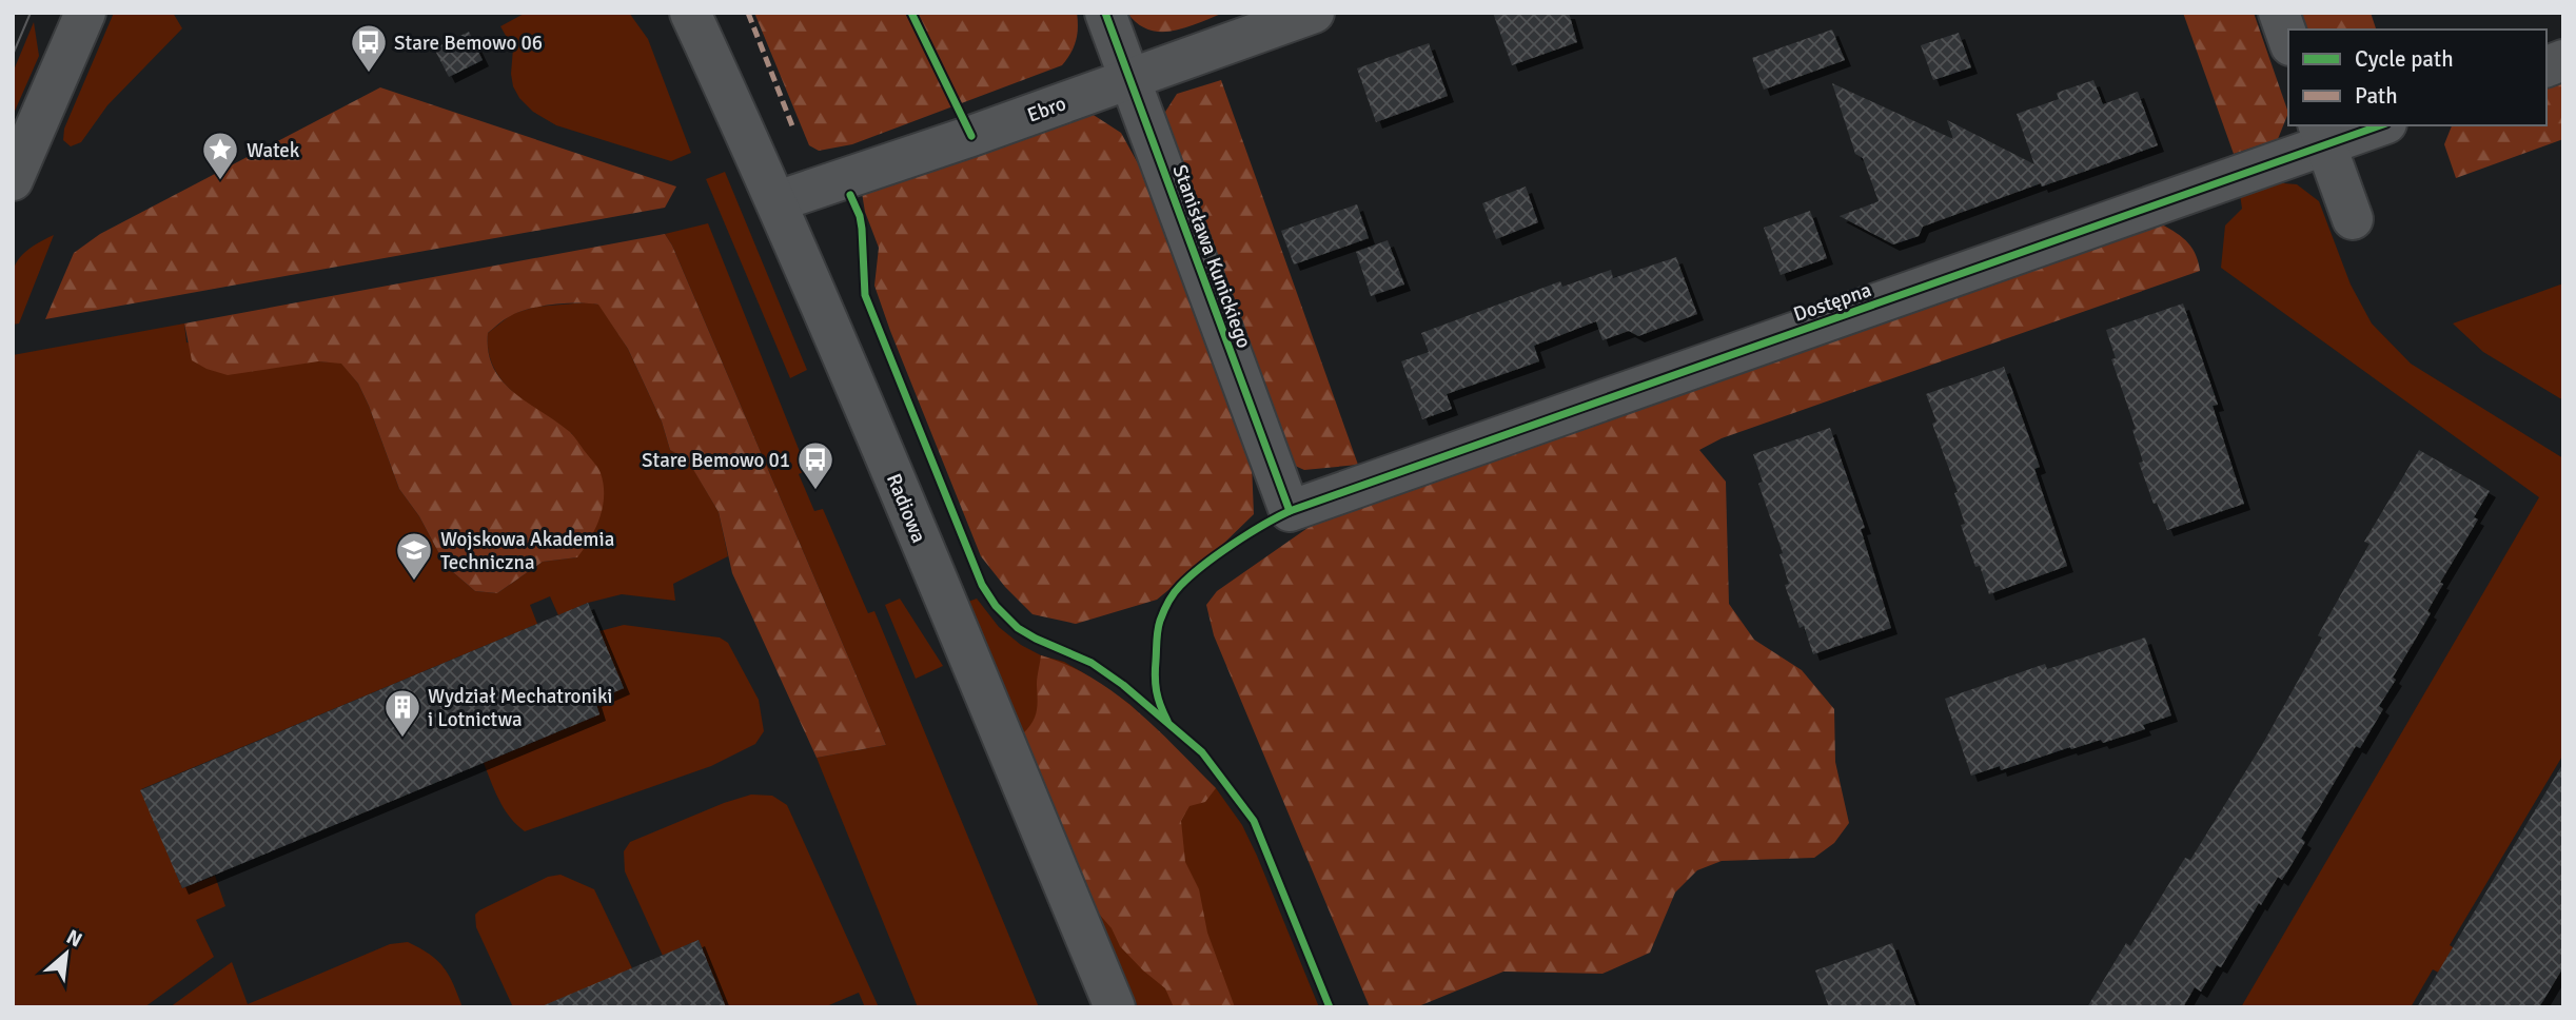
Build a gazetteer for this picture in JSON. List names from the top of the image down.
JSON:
{
  "streets": {
    "street": [
      "Ebro",
      "Stanisława Kunickiego",
      "Dostępna",
      "Radiowa"
    ]
  },
  "crossings": [
    ["Ebro", "Stanisława Kunickiego"],
    ["Ebro", "Radiowa"],
    ["Stanisława Kunickiego", "Dostępna"]
  ],
  "places": {
    "bus stop": ["Stare Bemowo 06", "Stare Bemowo 01"],
    "place": ["Watek"],
    "school or university": ["Wojskowa Akademia Techniczna"],
    "building": ["Wydział Mechatroniki i Lotnictwa"]
  },
  "legend": ["Cycle path", "Path"],
  "north": "top right"
}
